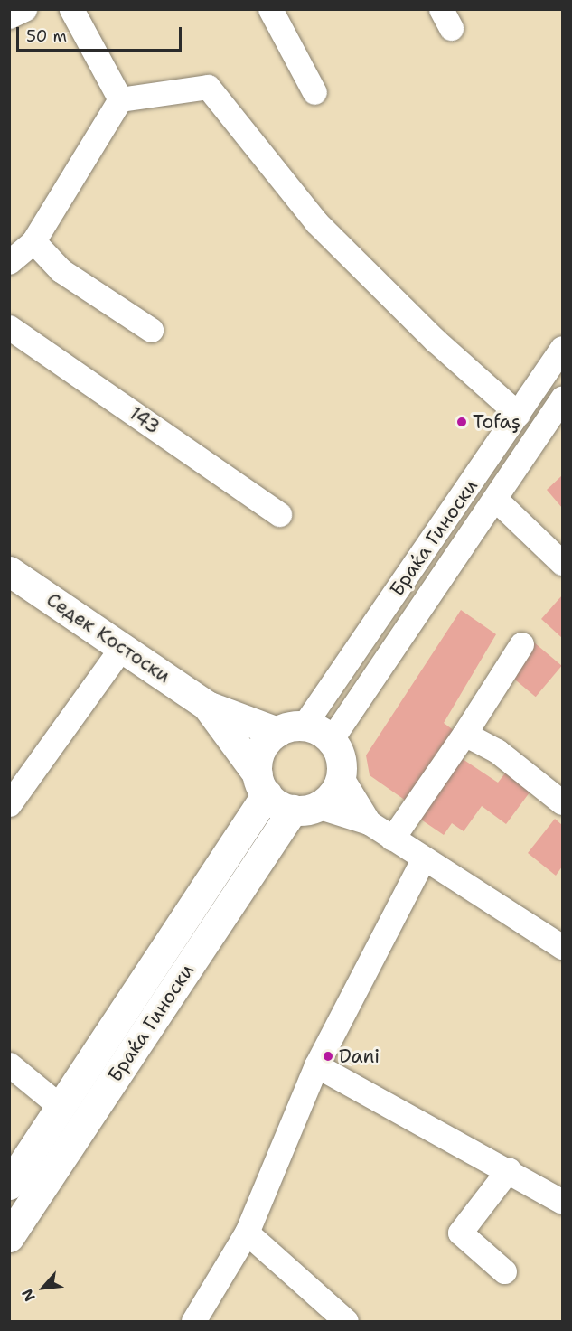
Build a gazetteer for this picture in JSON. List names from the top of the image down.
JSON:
{
  "streets": {
    "main road": ["Браќа Гиноски", "Седек Костоски"],
    "street": ["143"]
  },
  "places": ["Tofaş", "Dani"],
  "scale_bar": "50 m",
  "north": "bottom left"
}
